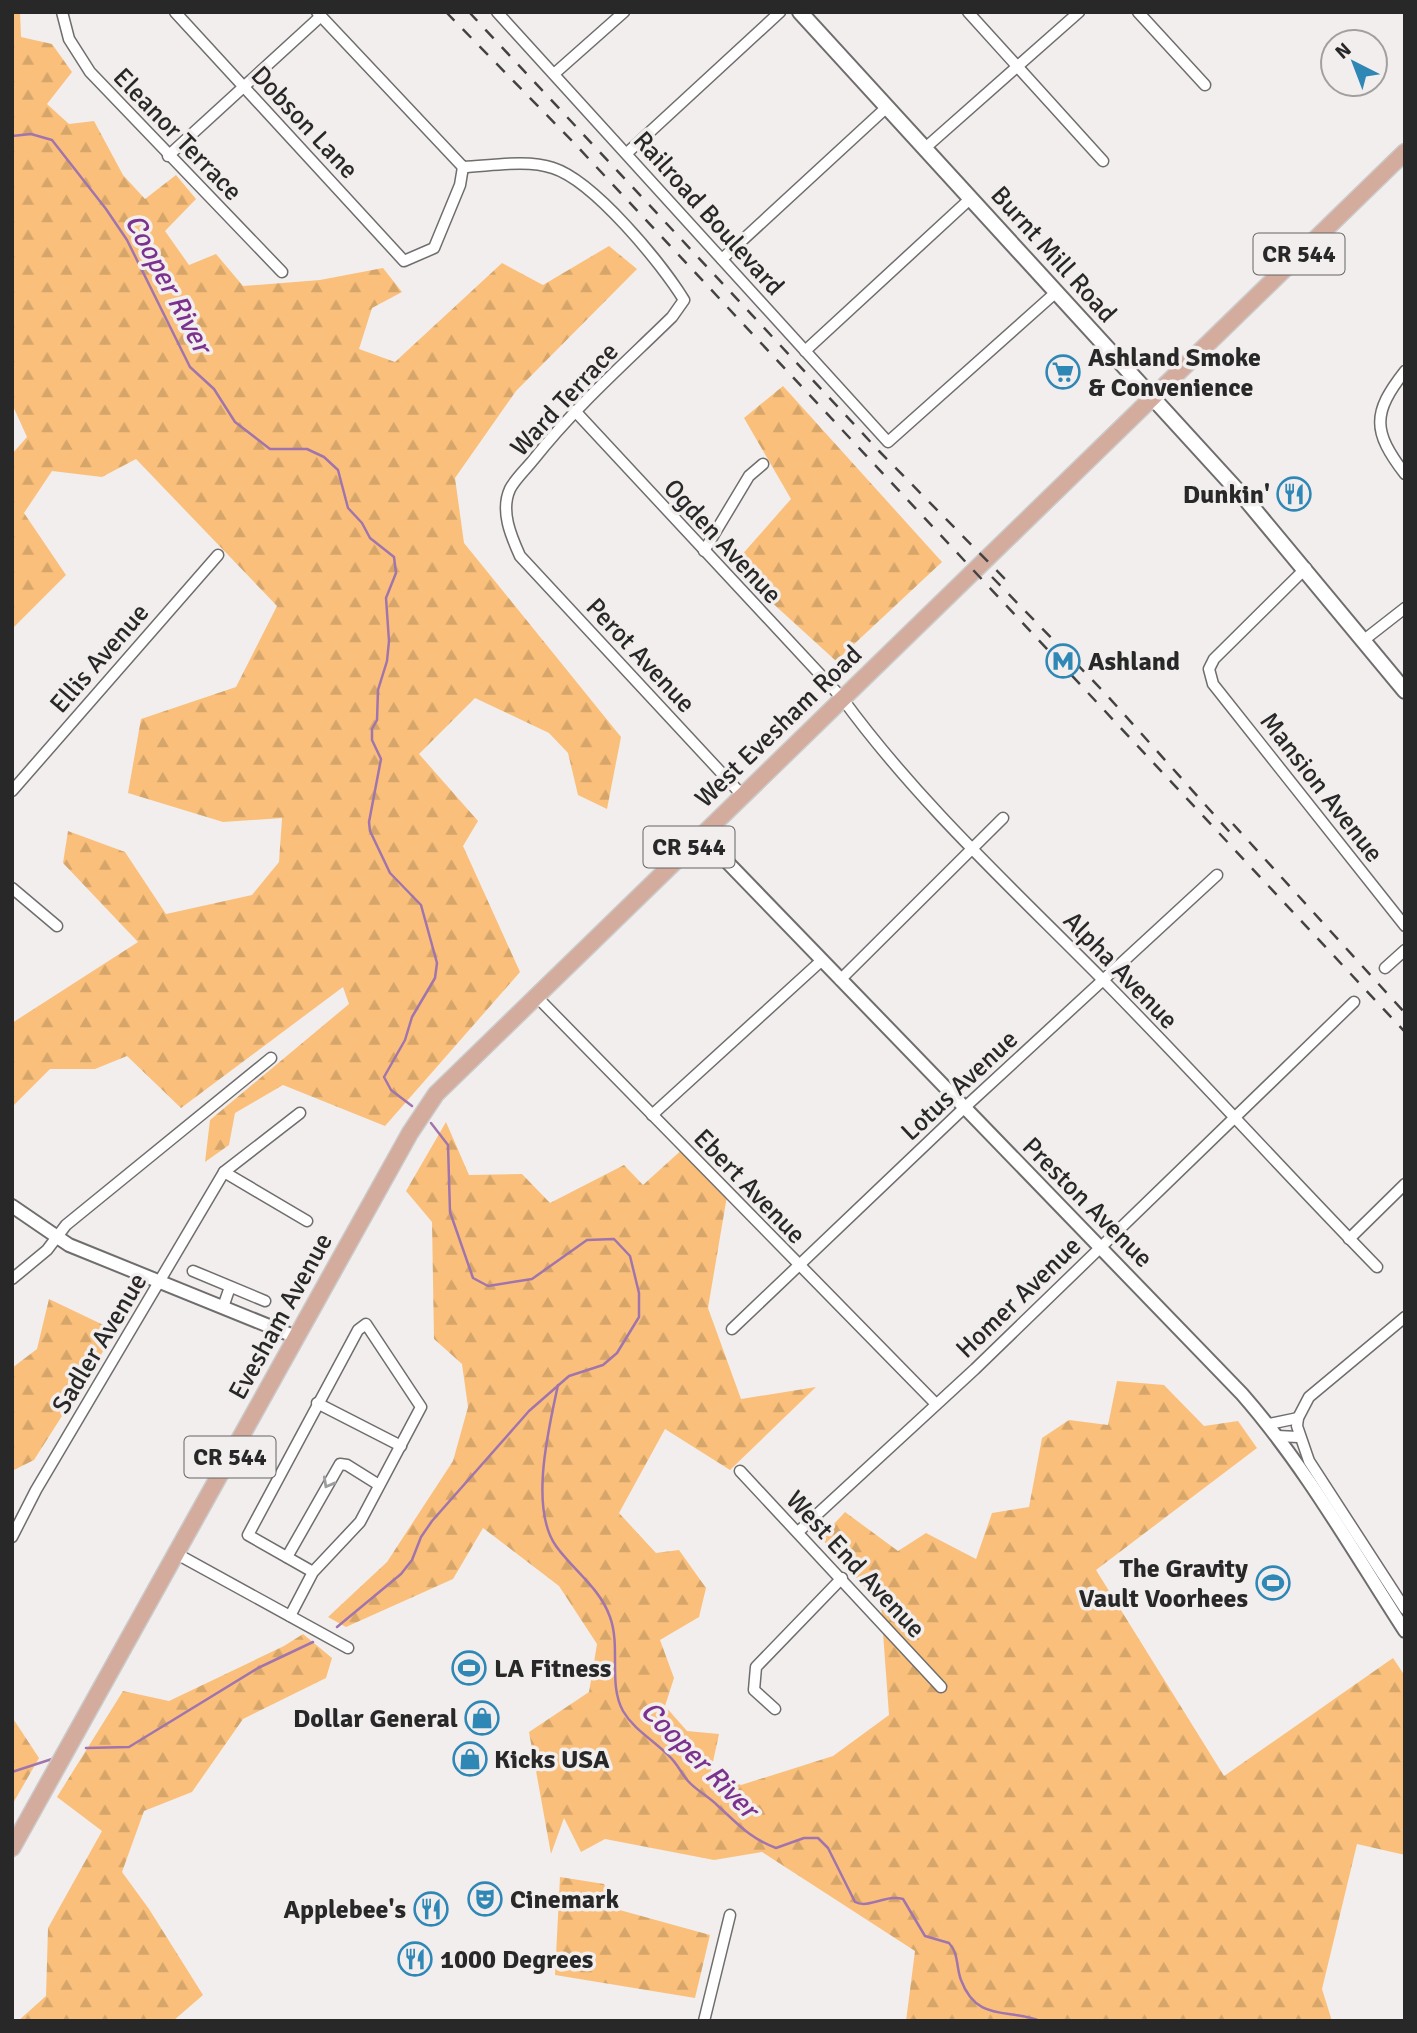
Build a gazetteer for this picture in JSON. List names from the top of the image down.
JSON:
{
  "streets": {
    "main road": [
      "Burnt Mill Road",
      "CR 544",
      "West Evesham Road",
      "Evesham Avenue"
    ],
    "street": [
      "Dobson Lane",
      "Eleanor Terrace",
      "Railroad Boulevard",
      "Ward Terrace",
      "Ogden Avenue",
      "Perot Avenue",
      "Ellis Avenue",
      "Mansion Avenue",
      "Alpha Avenue",
      "Lotus Avenue",
      "Ebert Avenue",
      "Preston Avenue",
      "Homer Avenue",
      "Sadler Avenue",
      "West End Avenue"
    ]
  },
  "crossings": [
    ["Dobson Lane", "Ward Terrace"],
    ["Railroad Boulevard", "Burnt Mill Road"],
    ["Burnt Mill Road", "CR 544"],
    ["Burnt Mill Road", "West Evesham Road"],
    ["Burnt Mill Road", "Mansion Avenue"],
    ["CR 544", "West Evesham Road"],
    ["Ward Terrace", "Ogden Avenue"],
    ["Ward Terrace", "Perot Avenue"],
    ["Ogden Avenue", "West Evesham Road"],
    ["Ogden Avenue", "Alpha Avenue"],
    ["Perot Avenue", "West Evesham Road"],
    ["West Evesham Road", "Alpha Avenue"],
    ["West Evesham Road", "Ebert Avenue"],
    ["West Evesham Road", "Preston Avenue"],
    ["West Evesham Road", "Evesham Avenue"],
    ["Alpha Avenue", "Lotus Avenue"],
    ["Alpha Avenue", "Homer Avenue"],
    ["Lotus Avenue", "Ebert Avenue"],
    ["Lotus Avenue", "Preston Avenue"],
    ["Ebert Avenue", "Homer Avenue"],
    ["Preston Avenue", "Homer Avenue"],
    ["Homer Avenue", "West End Avenue"]
  ],
  "water": ["Cooper River"],
  "places": {
    "supermarket": ["Ashland Smoke & Convenience"],
    "restaurant": ["Dunkin'", "Applebee's", "1000 Degrees"],
    "metro station": ["Ashland"],
    "sports": ["The Gravity Vault Voorhees", "LA Fitness"],
    "shop": ["Dollar General", "Kicks USA"],
    "theatre": ["Cinemark"]
  },
  "north": "top left"
}
